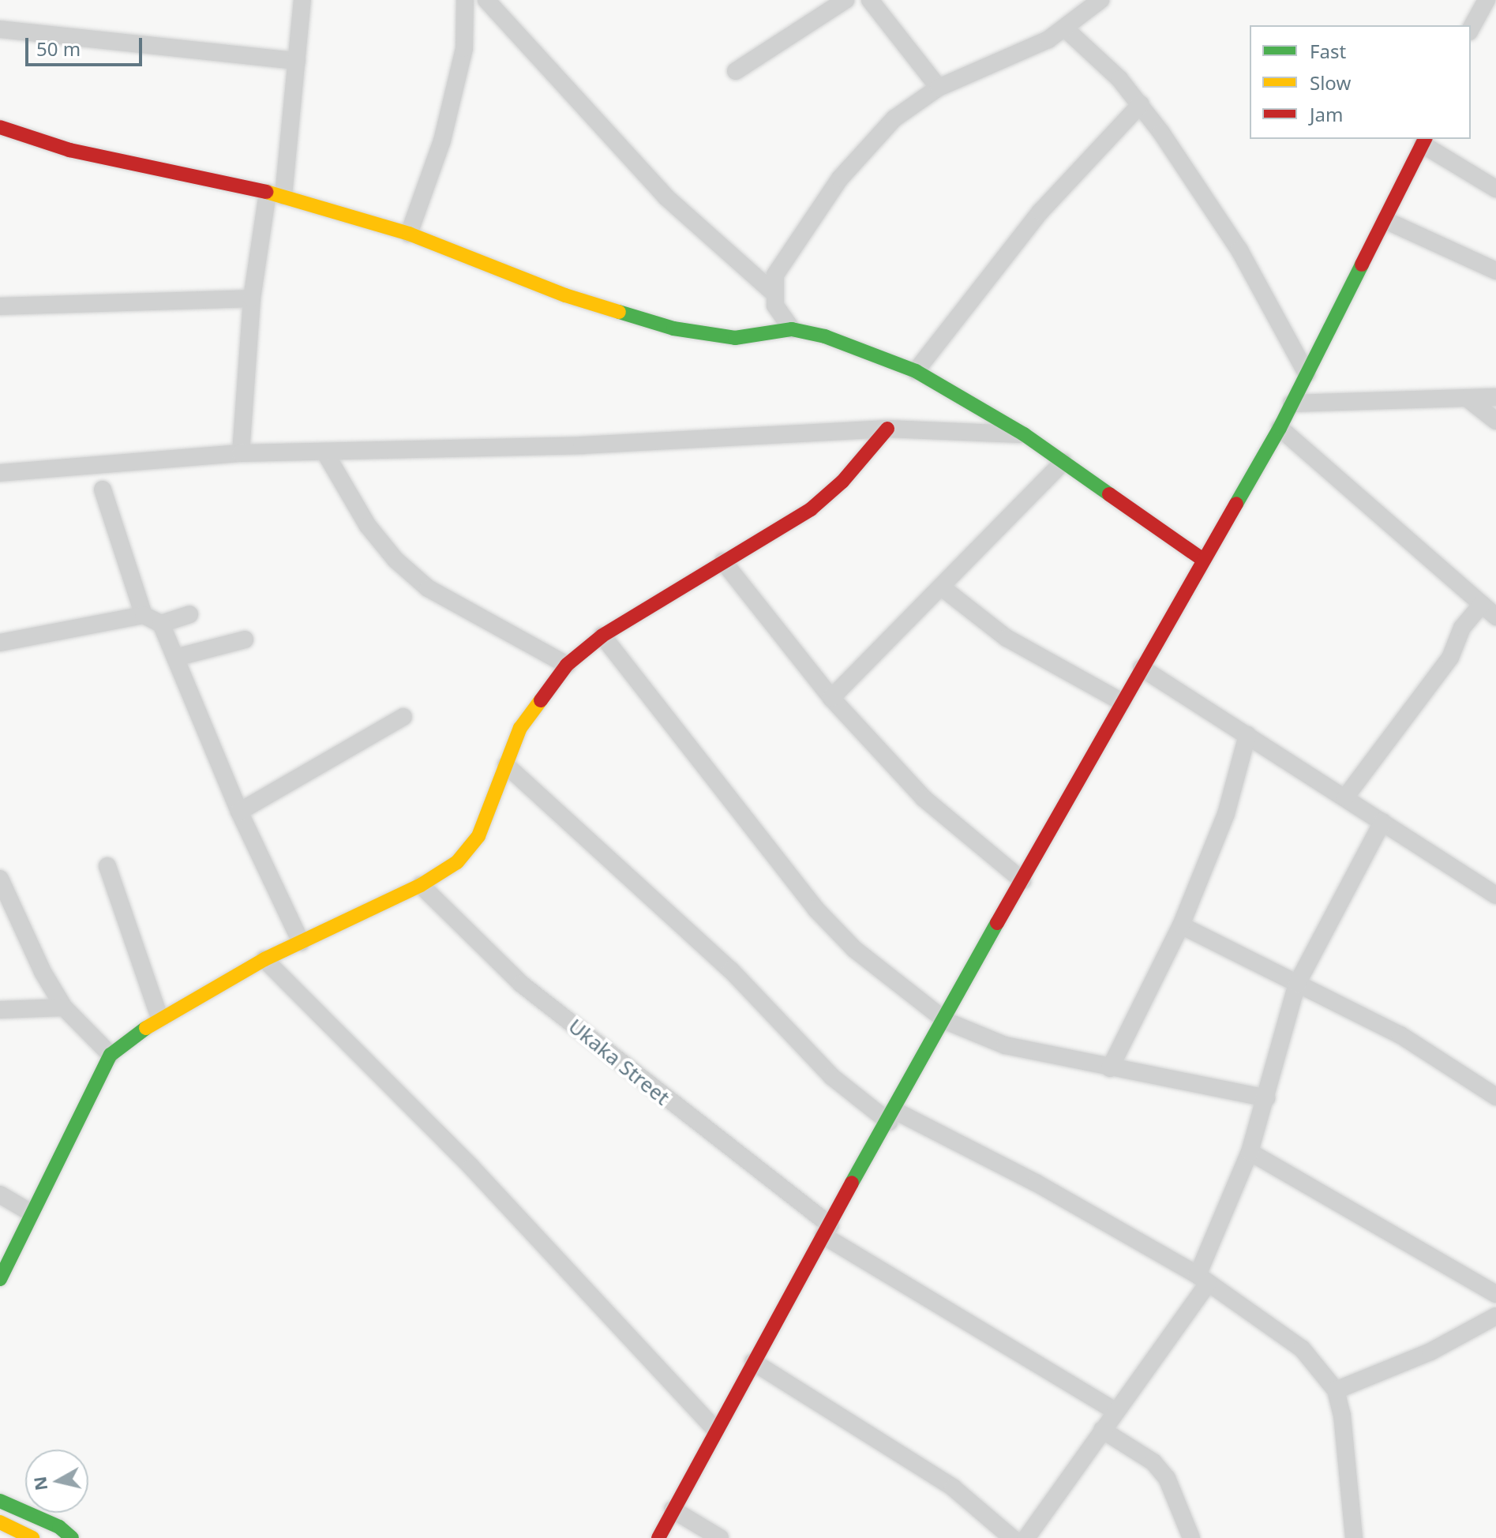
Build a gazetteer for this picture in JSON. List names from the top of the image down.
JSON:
{
  "streets": {
    "street": ["Ukaka Street"]
  },
  "legend": ["Fast", "Slow", "Jam"],
  "scale_bar": "50 m",
  "north": "left"
}
